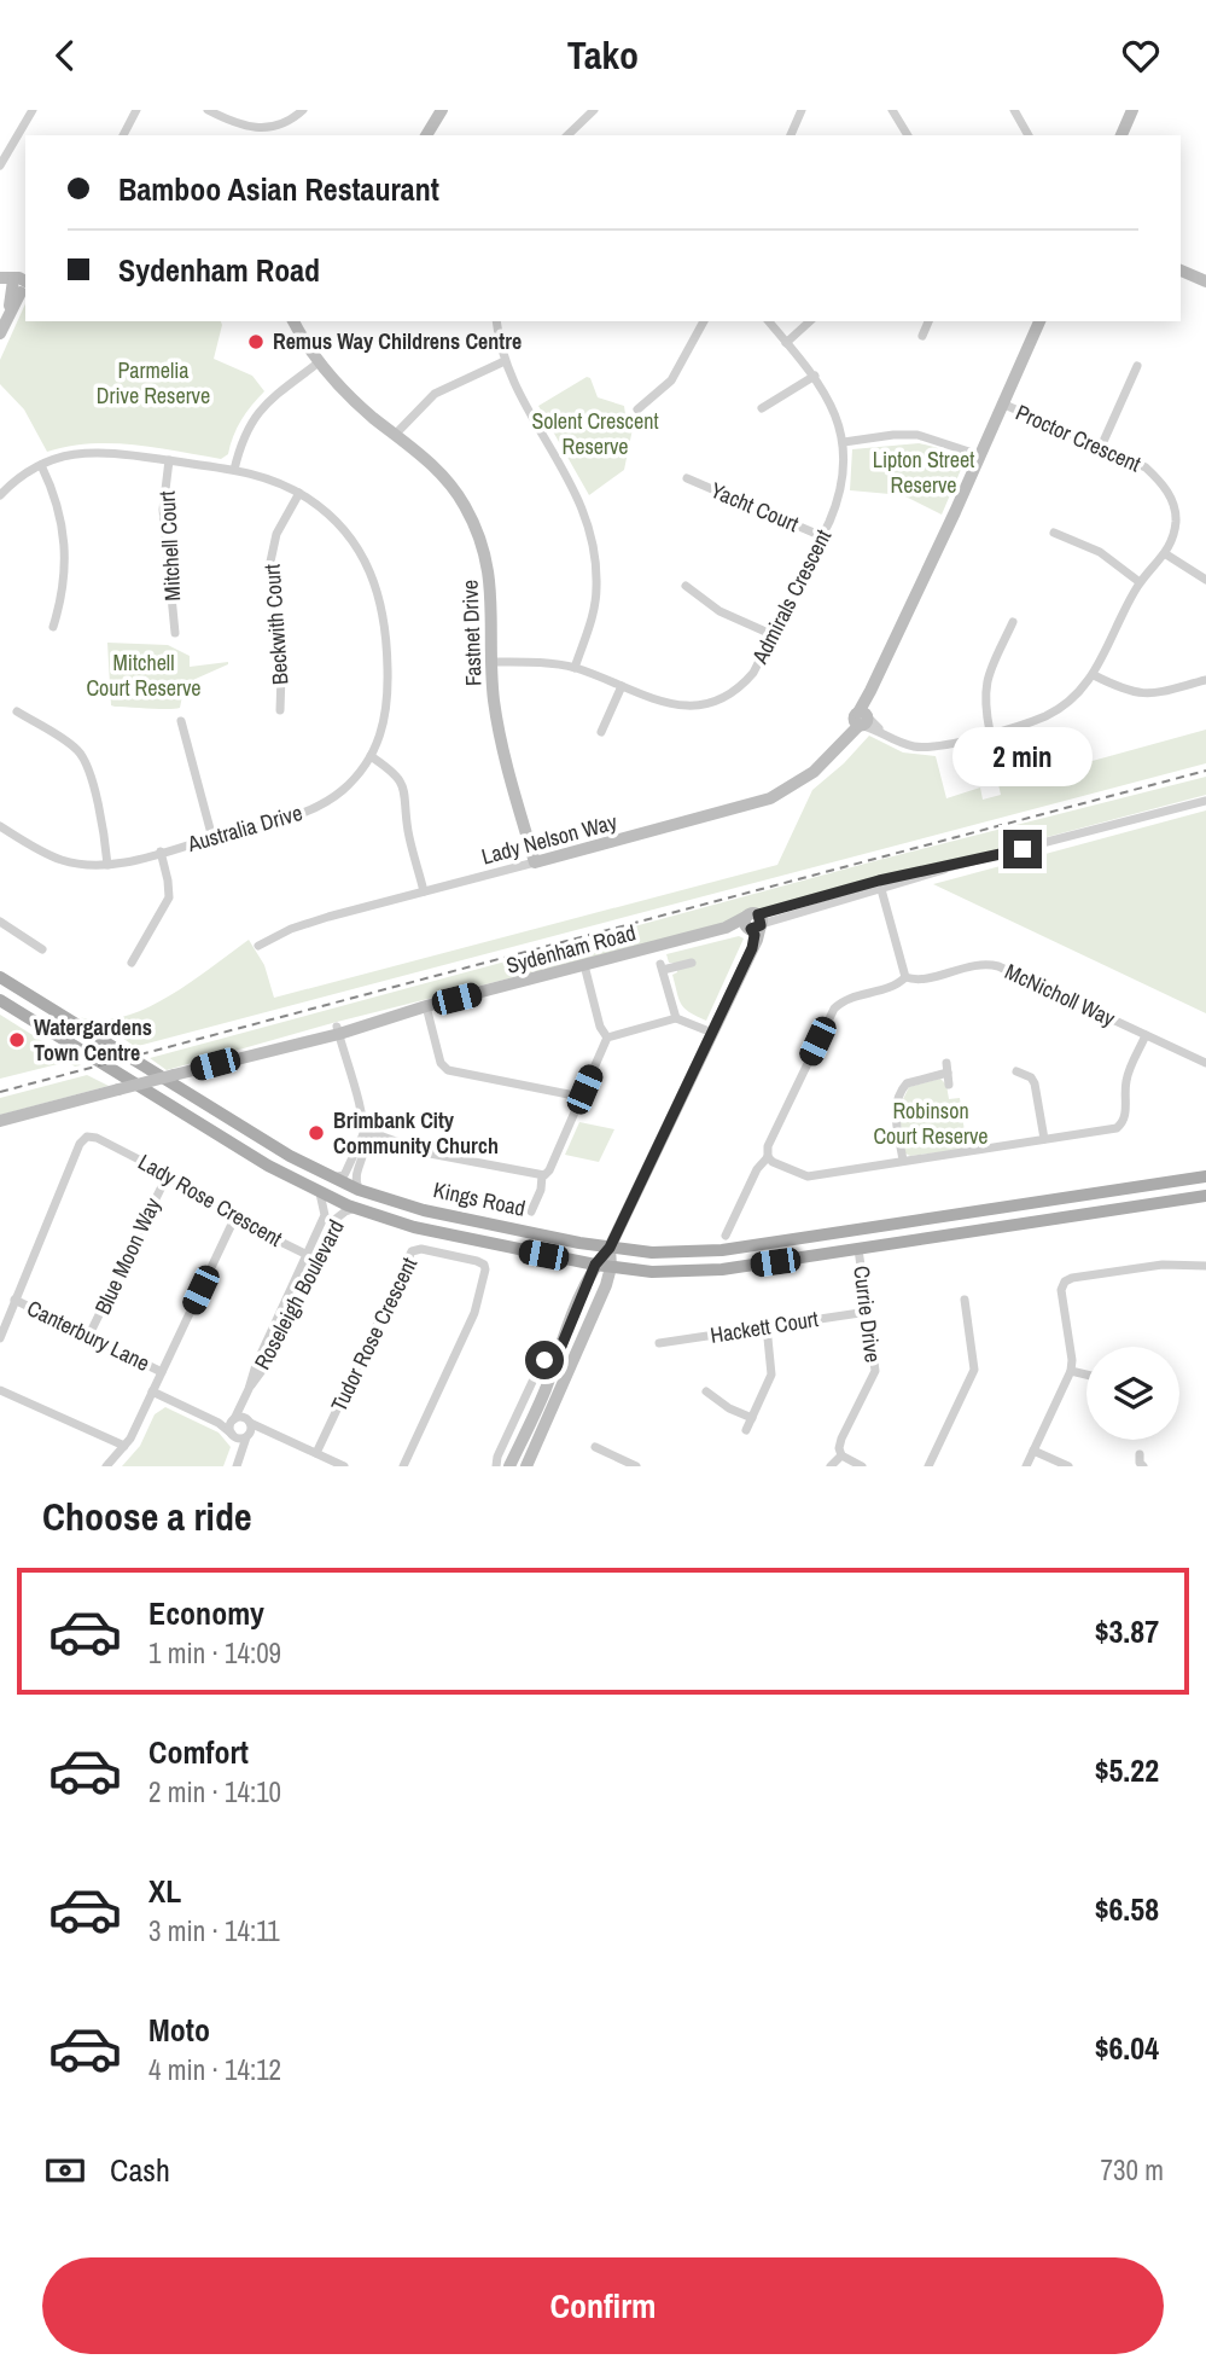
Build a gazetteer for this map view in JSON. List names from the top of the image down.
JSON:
{
  "streets": {
    "main road": ["Kings Road"],
    "street": [
      "Proctor Crescent",
      "Yacht Court",
      "Mitchell Court",
      "Admirals Crescent",
      "Beckwith Court",
      "Fastnet Drive",
      "Australia Drive",
      "Lady Nelson Way",
      "Sydenham Road",
      "McNicholl Way",
      "Lady Rose Crescent",
      "Blue Moon Way",
      "Roseleigh Boulevard",
      "Currie Drive",
      "Hackett Court",
      "Tudor Rose Crescent",
      "Canterbury Lane"
    ]
  },
  "crossings": [
    ["Proctor Crescent", "Lady Nelson Way"],
    ["Yacht Court", "Admirals Crescent"],
    ["Mitchell Court", "Australia Drive"],
    ["Admirals Crescent", "Fastnet Drive"],
    ["Beckwith Court", "Australia Drive"],
    ["Fastnet Drive", "Lady Nelson Way"],
    ["Kings Road", "Roseleigh Boulevard"],
    ["Kings Road", "Currie Drive"],
    ["Lady Rose Crescent", "Blue Moon Way"],
    ["Lady Rose Crescent", "Roseleigh Boulevard"],
    ["Lady Rose Crescent", "Canterbury Lane"],
    ["Blue Moon Way", "Canterbury Lane"],
    ["Currie Drive", "Hackett Court"]
  ],
  "parks": [
    "Parmelia Drive Reserve",
    "Solent Crescent Reserve",
    "Lipton Street Reserve",
    "Mitchell Court Reserve",
    "Robinson Court Reserve"
  ],
  "places": ["Remus Way Childrens Centre", "Watergardens Town Centre", "Brimbank City Community Church"],
  "page": {
    "header": "Tako",
    "banner": ["Bamboo Asian Restaurant", "Sydenham Road"],
    "bubble": "2 min",
    "heading": "Choose a ride",
    "list": [
      {
        "name": "Economy",
        "note": "1 min · 14:09",
        "value": "$3.87"
      },
      {
        "name": "Comfort",
        "note": "2 min · 14:10",
        "value": "$5.22"
      },
      {
        "name": "XL",
        "note": "3 min · 14:11",
        "value": "$6.58"
      },
      {
        "name": "Moto",
        "note": "4 min · 14:12",
        "value": "$6.04"
      }
    ],
    "pay": ["Cash", "730 m"],
    "buttons": "Confirm"
  }
}
